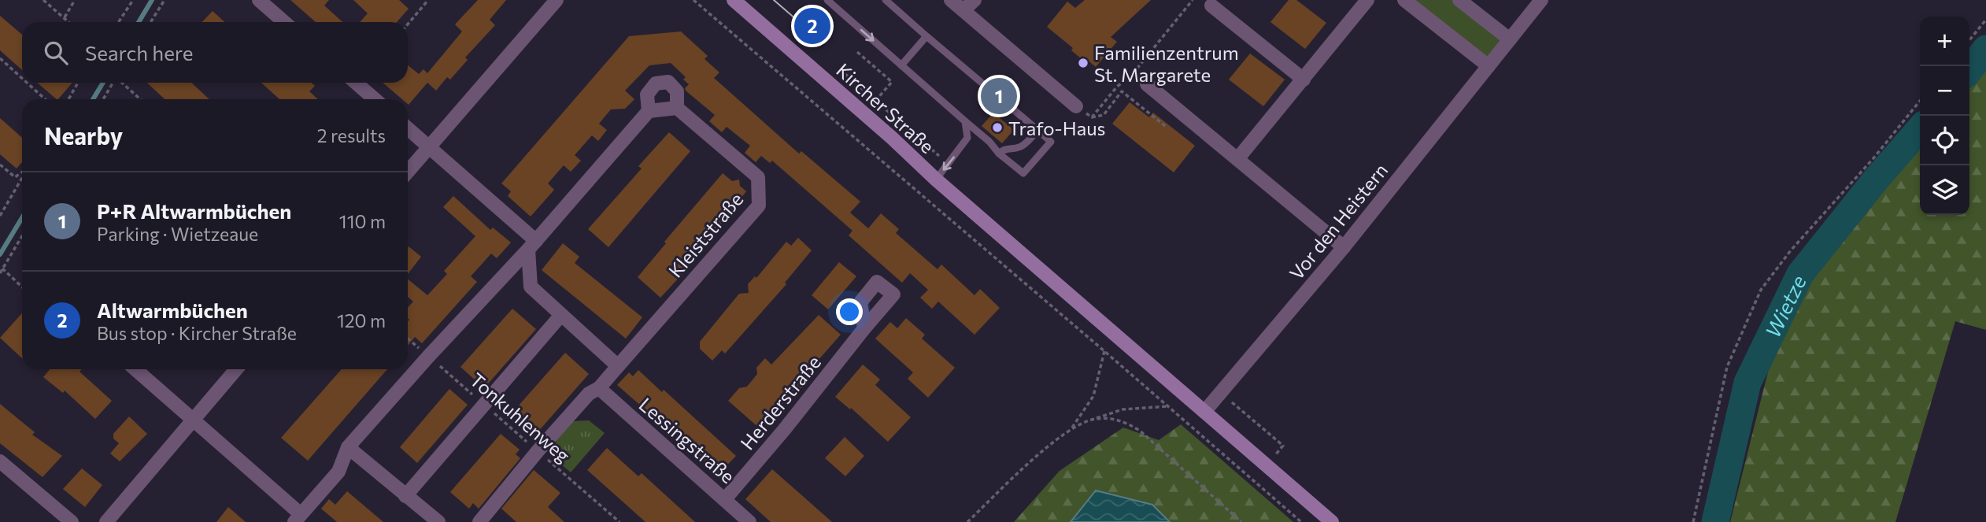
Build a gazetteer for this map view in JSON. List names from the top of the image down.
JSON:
{
  "streets": {
    "main road": ["Kircher Straße"],
    "street": [
      "Vor den Heistern",
      "Kleiststraße",
      "Herderstraße",
      "Lessingstraße"
    ],
    "path": ["Tonkuhlenweg"]
  },
  "crossings": [
    ["Kircher Straße", "Vor den Heistern"],
    ["Herderstraße", "Lessingstraße"]
  ],
  "water": ["Wietze"],
  "places": ["Familienzentrum St. Margarete", "Trafo-Haus"],
  "page": {
    "pins": ["2", "1"],
    "map_buttons": ["+", "−"],
    "search": "Search here",
    "heading": ["Nearby", "2 results"],
    "list": [
      {
        "mark": "1",
        "name": "P+R Altwarmbüchen",
        "note": "Parking · Wietzeaue",
        "value": "110 m"
      },
      {
        "mark": "2",
        "name": "Altwarmbüchen",
        "note": "Bus stop · Kircher Straße",
        "value": "120 m"
      }
    ]
  }
}
